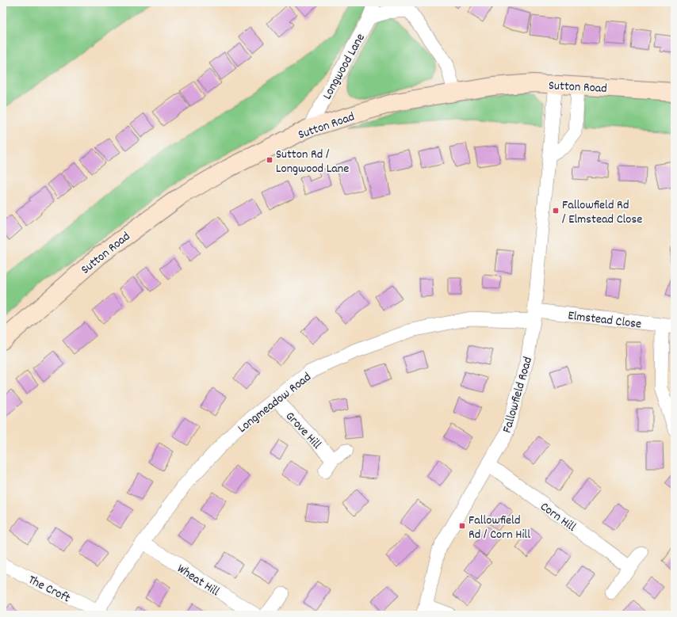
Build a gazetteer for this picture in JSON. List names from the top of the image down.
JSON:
{
  "streets": {
    "main road": ["Sutton Road"],
    "street": [
      "Longwood Lane",
      "Elmstead Close",
      "Fallowfield Road",
      "Longmeadow Road",
      "Grove Hill",
      "Corn Hill",
      "Wheat Hill",
      "The Croft"
    ]
  },
  "crossings": [
    ["Longwood Lane", "Sutton Road"],
    ["Sutton Road", "Fallowfield Road"],
    ["Elmstead Close", "Fallowfield Road"],
    ["Elmstead Close", "Longmeadow Road"],
    ["Fallowfield Road", "Longmeadow Road"],
    ["Fallowfield Road", "Corn Hill"],
    ["Longmeadow Road", "Grove Hill"],
    ["Longmeadow Road", "Wheat Hill"],
    ["Longmeadow Road", "The Croft"]
  ],
  "places": {
    "transit": ["Sutton Rd / Longwood Lane", "Fallowfield Rd / Elmstead Close", "Fallowfield Rd / Corn Hill"]
  }
}
